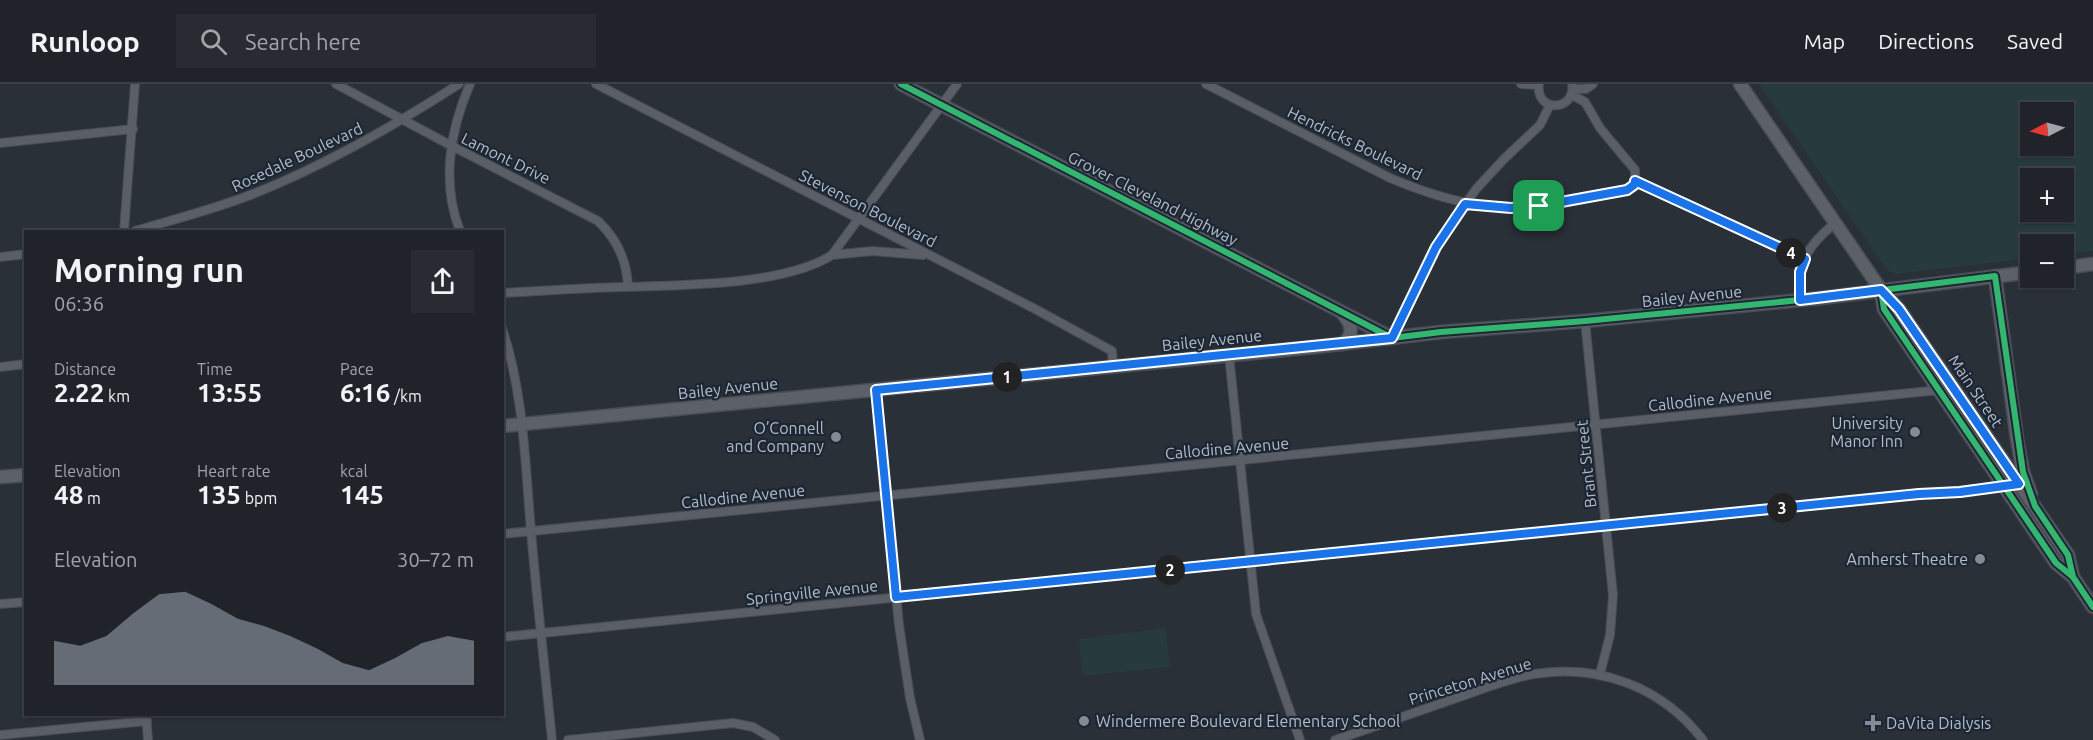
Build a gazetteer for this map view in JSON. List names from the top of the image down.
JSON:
{
  "streets": {
    "main road": ["Grover Cleveland Highway", "Bailey Avenue", "Main Street"],
    "street": [
      "Hendricks Boulevard",
      "Rosedale Boulevard",
      "Lamont Drive",
      "Stevenson Boulevard",
      "Callodine Avenue",
      "Brant Street",
      "Springville Avenue",
      "Princeton Avenue"
    ]
  },
  "crossings": [
    ["Rosedale Boulevard", "Lamont Drive"],
    ["Grover Cleveland Highway", "Bailey Avenue"],
    ["Stevenson Boulevard", "Bailey Avenue"],
    ["Bailey Avenue", "Main Street"],
    ["Bailey Avenue", "Brant Street"],
    ["Main Street", "Callodine Avenue"],
    ["Main Street", "Springville Avenue"],
    ["Callodine Avenue", "Brant Street"],
    ["Brant Street", "Springville Avenue"],
    ["Brant Street", "Princeton Avenue"]
  ],
  "places": {
    "other": [
      "University Manor Inn",
      "O’Connell and Company",
      "Amherst Theatre",
      "Windermere Boulevard Elementary School"
    ],
    "health": ["DaVita Dialysis"]
  },
  "north": "left",
  "page": {
    "header": "Runloop",
    "search": "Search here",
    "nav": ["Map", "Directions", "Saved"],
    "map_buttons": ["+", "−"],
    "heading": ["Morning run", "06:36"],
    "pins": [
      "4",
      "1",
      "3",
      "2"
    ],
    "stats": [
      ["Distance", "2.22 km"],
      ["Time", "13:55"],
      ["Pace", "6:16 /km"],
      ["Elevation", "48 m"],
      ["Heart rate", "135 bpm"],
      ["kcal", "145"]
    ],
    "chart": ["Elevation", "30–72 m"]
  }
}
